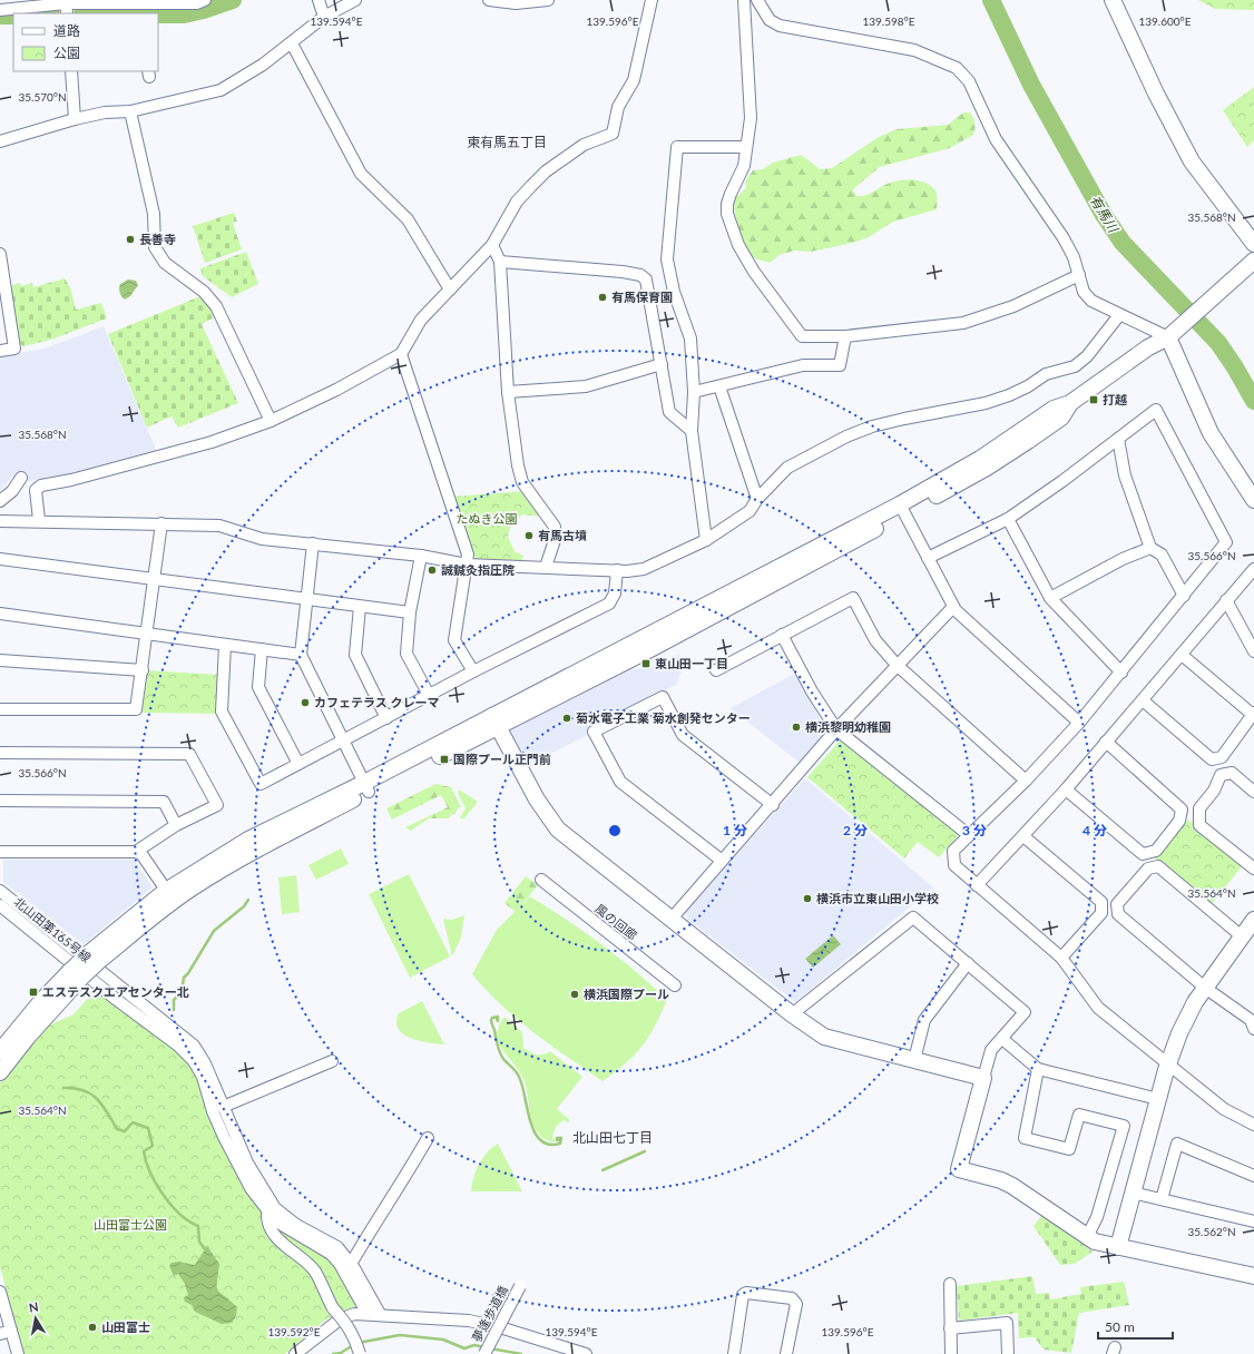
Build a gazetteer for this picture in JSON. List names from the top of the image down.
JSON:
{
  "streets": {
    "street": ["風の回廊", "北山田第165号線", "夢逢歩道橋"]
  },
  "districts": ["東有馬五丁目", "北山田七丁目"],
  "water": ["有馬川"],
  "parks": ["たぬき公園", "山田富士公園"],
  "places": {
    "other": [
      "長善寺",
      "有馬保育園",
      "有馬古墳",
      "誠鍼灸指圧院",
      "カフェテラス クレーマ",
      "菊水電子工業 菊水創発センター",
      "横浜黎明幼稚園",
      "横浜市立東山田小学校",
      "横浜国際プール",
      "山田富士"
    ],
    "transit": [
      "打越",
      "東山田一丁目",
      "国際プール正門前",
      "エステスクエアセンター北"
    ]
  },
  "legend": ["道路", "公園"],
  "scale_bar": "50 m",
  "north": "top",
  "coordinates": [
    "139.594°E",
    "139.596°E",
    "139.598°E",
    "139.600°E",
    "35.570°N",
    "35.568°N",
    "35.566°N",
    "35.564°N",
    "35.562°N",
    "139.592°E"
  ],
  "rings": [
    "1 分",
    "2 分",
    "3 分",
    "4 分"
  ]
}
